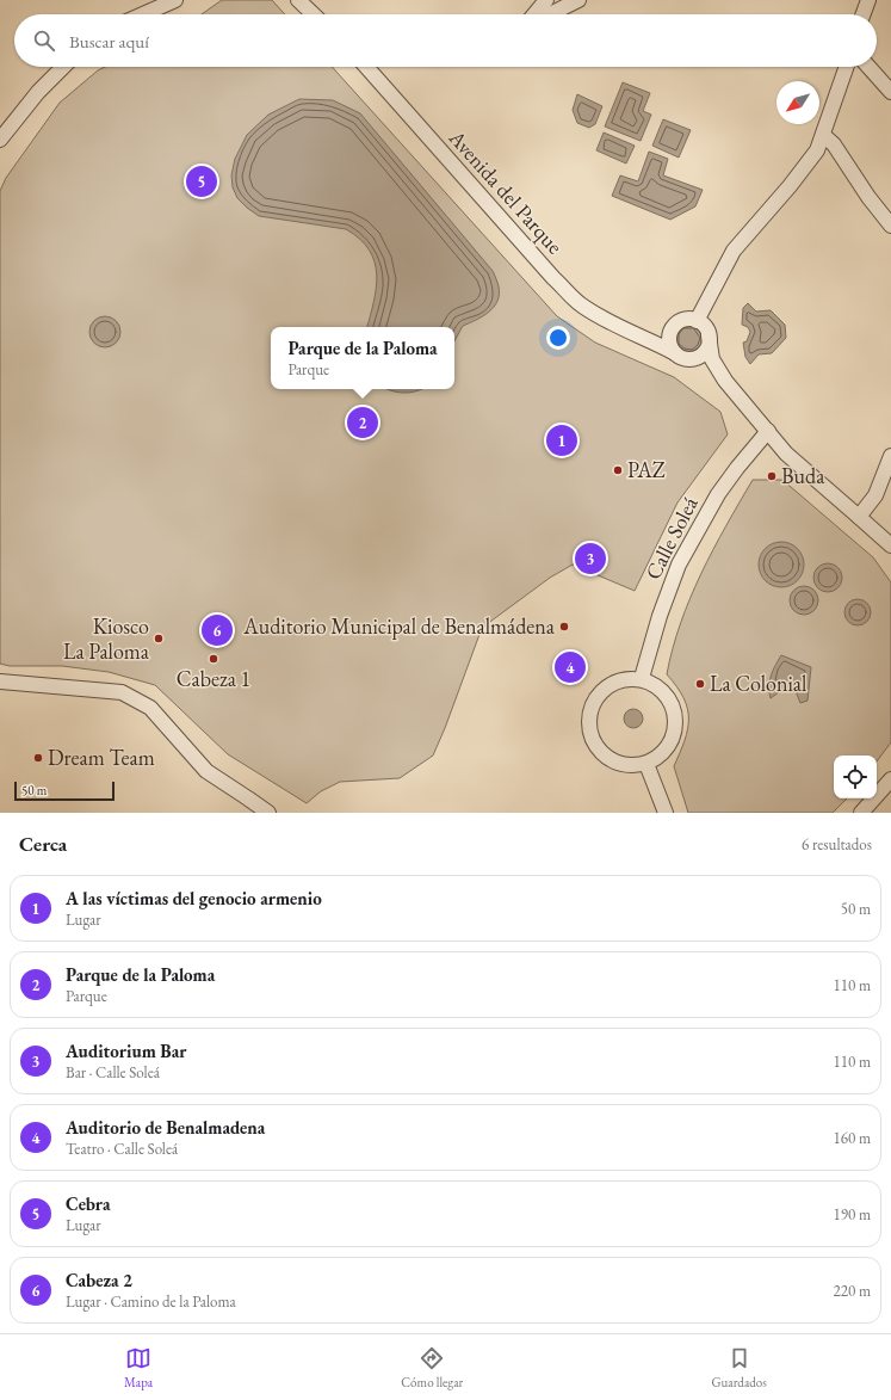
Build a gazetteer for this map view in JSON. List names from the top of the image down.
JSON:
{
  "streets": {
    "street": ["Avenida del Parque", "Calle Soleá"]
  },
  "places": [
    "PAZ",
    "Buda",
    "Auditorio Municipal de Benalmádena",
    "Kiosco La Paloma",
    "Cabeza 1",
    "La Colonial",
    "Dream Team"
  ],
  "scale_bar": "50 m",
  "north": "bottom left",
  "page": {
    "search": "Buscar aquí",
    "pins": [
      "5",
      "2",
      "1",
      "3",
      "6",
      "4"
    ],
    "popup": ["Parque de la Paloma", "Parque"],
    "scale": "50 m",
    "heading": ["Cerca", "6 resultados"],
    "list": [
      {
        "mark": "1",
        "name": "A las víctimas del genocio armenio",
        "note": "Lugar",
        "value": "50 m"
      },
      {
        "mark": "2",
        "name": "Parque de la Paloma",
        "note": "Parque",
        "value": "110 m"
      },
      {
        "mark": "3",
        "name": "Auditorium Bar",
        "note": "Bar · Calle Soleá",
        "value": "110 m"
      },
      {
        "mark": "4",
        "name": "Auditorio de Benalmadena",
        "note": "Teatro · Calle Soleá",
        "value": "160 m"
      },
      {
        "mark": "5",
        "name": "Cebra",
        "note": "Lugar",
        "value": "190 m"
      },
      {
        "mark": "6",
        "name": "Cabeza 2",
        "note": "Lugar · Camino de la Paloma",
        "value": "220 m"
      }
    ],
    "nav": ["Mapa", "Cómo llegar", "Guardados"]
  }
}
